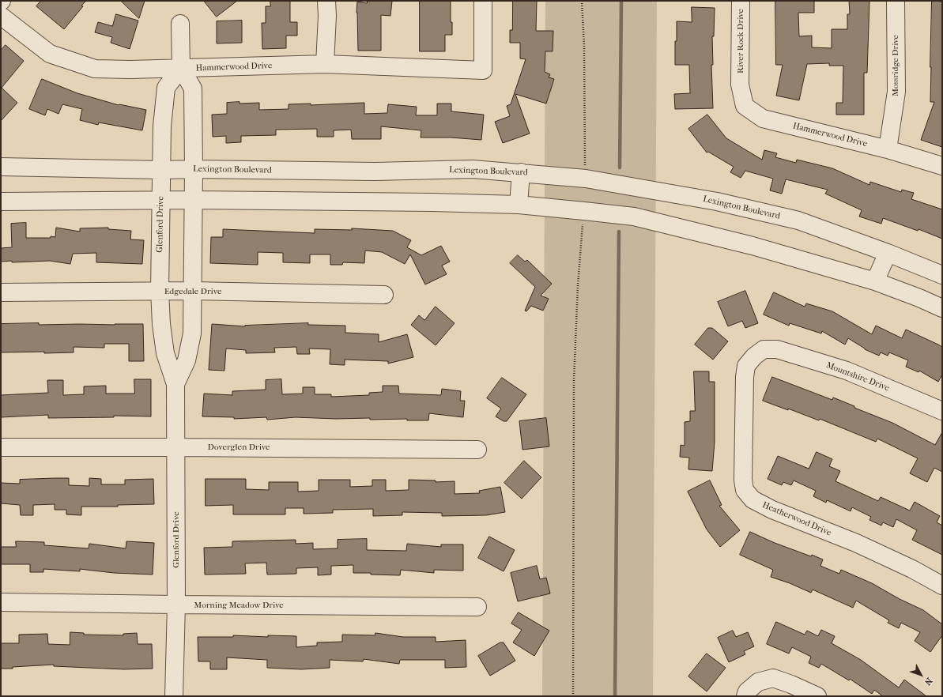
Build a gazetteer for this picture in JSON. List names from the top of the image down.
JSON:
{
  "streets": {
    "street": [
      "River Rock Drive",
      "Mossridge Drive",
      "Hammerwood Drive",
      "Lexington Boulevard",
      "Glenford Drive",
      "Edgedale Drive",
      "Mountshire Drive",
      "Doverglen Drive",
      "Heatherwood Drive",
      "Morning Meadow Drive"
    ]
  },
  "crossings": [
    ["River Rock Drive", "Hammerwood Drive"],
    ["Mossridge Drive", "Hammerwood Drive"],
    ["Hammerwood Drive", "Glenford Drive"],
    ["Lexington Boulevard", "Glenford Drive"],
    ["Glenford Drive", "Edgedale Drive"],
    ["Glenford Drive", "Doverglen Drive"],
    ["Glenford Drive", "Morning Meadow Drive"],
    ["Mountshire Drive", "Heatherwood Drive"]
  ],
  "north": "bottom right"
}
